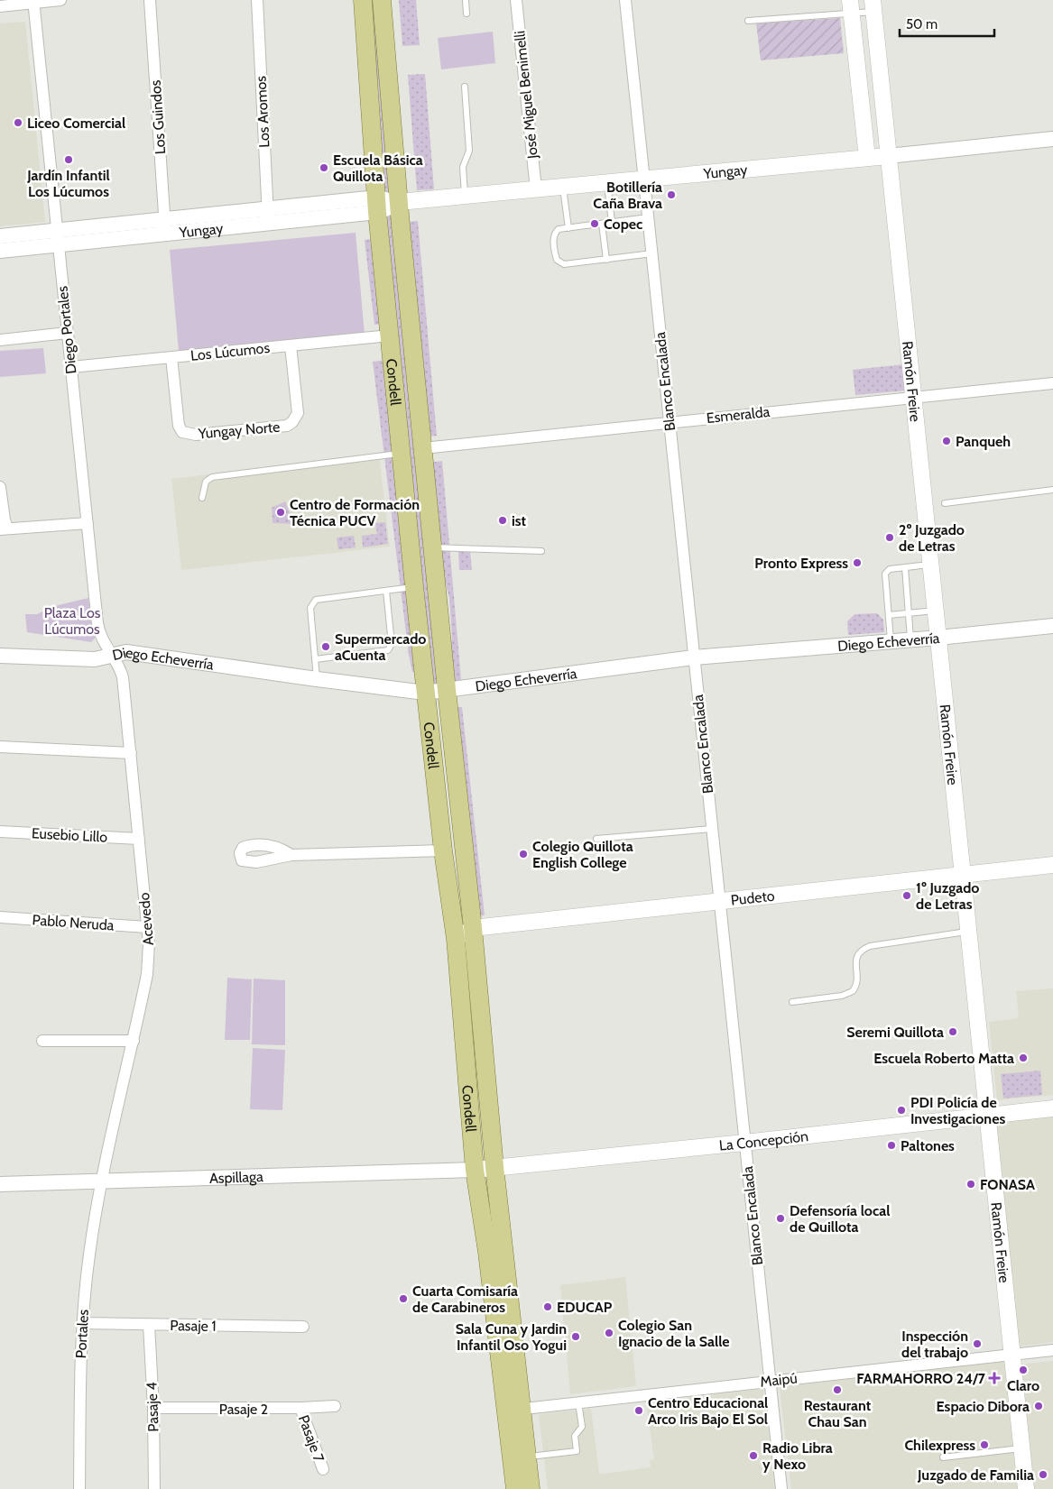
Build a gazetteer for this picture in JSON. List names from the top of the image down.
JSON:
{
  "streets": {
    "main road": [
      "Yungay",
      "Ramón Freire",
      "Condell",
      "Pudeto",
      "La Concepción"
    ],
    "street": [
      "José Miguel Benimelli",
      "Los Aromos",
      "Los Guindos",
      "Diego Portales",
      "Los Lúcumos",
      "Blanco Encalada",
      "Esmeralda",
      "Yungay Norte",
      "Diego Echeverría",
      "Eusebio Lillo",
      "Acevedo",
      "Pablo Neruda",
      "Aspillaga",
      "Pasaje 1",
      "Portales",
      "Maipú",
      "Pasaje 4",
      "Pasaje 2",
      "Pasaje 7"
    ]
  },
  "crossings": [
    ["José Miguel Benimelli", "Yungay"],
    ["Los Aromos", "Yungay"],
    ["Los Guindos", "Yungay"],
    ["Yungay", "Diego Portales"],
    ["Yungay", "Blanco Encalada"],
    ["Yungay", "Ramón Freire"],
    ["Yungay", "Condell"],
    ["Diego Portales", "Los Lúcumos"],
    ["Diego Portales", "Diego Echeverría"],
    ["Diego Portales", "Acevedo"],
    ["Los Lúcumos", "Condell"],
    ["Los Lúcumos", "Yungay Norte"],
    ["Blanco Encalada", "Esmeralda"],
    ["Blanco Encalada", "Diego Echeverría"],
    ["Blanco Encalada", "Pudeto"],
    ["Blanco Encalada", "La Concepción"],
    ["Blanco Encalada", "Maipú"],
    ["Ramón Freire", "Esmeralda"],
    ["Ramón Freire", "Diego Echeverría"],
    ["Ramón Freire", "Pudeto"],
    ["Ramón Freire", "La Concepción"],
    ["Ramón Freire", "Maipú"],
    ["Condell", "Esmeralda"],
    ["Condell", "Diego Echeverría"],
    ["Condell", "Pudeto"],
    ["Condell", "La Concepción"],
    ["Condell", "Aspillaga"],
    ["Condell", "Maipú"],
    ["Diego Echeverría", "Acevedo"],
    ["Eusebio Lillo", "Acevedo"],
    ["Acevedo", "Pablo Neruda"],
    ["Acevedo", "Aspillaga"],
    ["Acevedo", "Portales"],
    ["La Concepción", "Aspillaga"],
    ["Aspillaga", "Portales"],
    ["Pasaje 1", "Portales"],
    ["Pasaje 1", "Pasaje 4"],
    ["Pasaje 4", "Pasaje 2"],
    ["Pasaje 2", "Pasaje 7"]
  ],
  "parks": ["Plaza Los Lúcumos"],
  "places": {
    "other": [
      "Liceo Comercial",
      "Jardín Infantil Los Lúcumos",
      "Escuela Básica Quillota",
      "Botillería Caña Brava",
      "Copec",
      "Panqueh",
      "Centro de Formación Técnica PUCV",
      "ist",
      "2º Juzgado de Letras",
      "Pronto Express",
      "Supermercado aCuenta",
      "Colegio Quillota English College",
      "1º Juzgado de Letras",
      "Seremi Quillota",
      "Escuela Roberto Matta",
      "PDI Policía de Investigaciones",
      "Paltones",
      "FONASA",
      "Defensoría local de Quillota",
      "Cuarta Comisaría de Carabineros",
      "EDUCAP",
      "Colegio San Ignacio de la Salle",
      "Sala Cuna y Jardin Infantil Oso Yogui",
      "Inspección del trabajo",
      "Claro",
      "Restaurant Chau San",
      "Espacio Dibora",
      "Centro Educacional Arco Iris Bajo El Sol",
      "Chilexpress",
      "Radio Libra y Nexo",
      "Juzgado de Familia"
    ],
    "health": ["FARMAHORRO 24/7"]
  },
  "scale_bar": "50 m"
}
